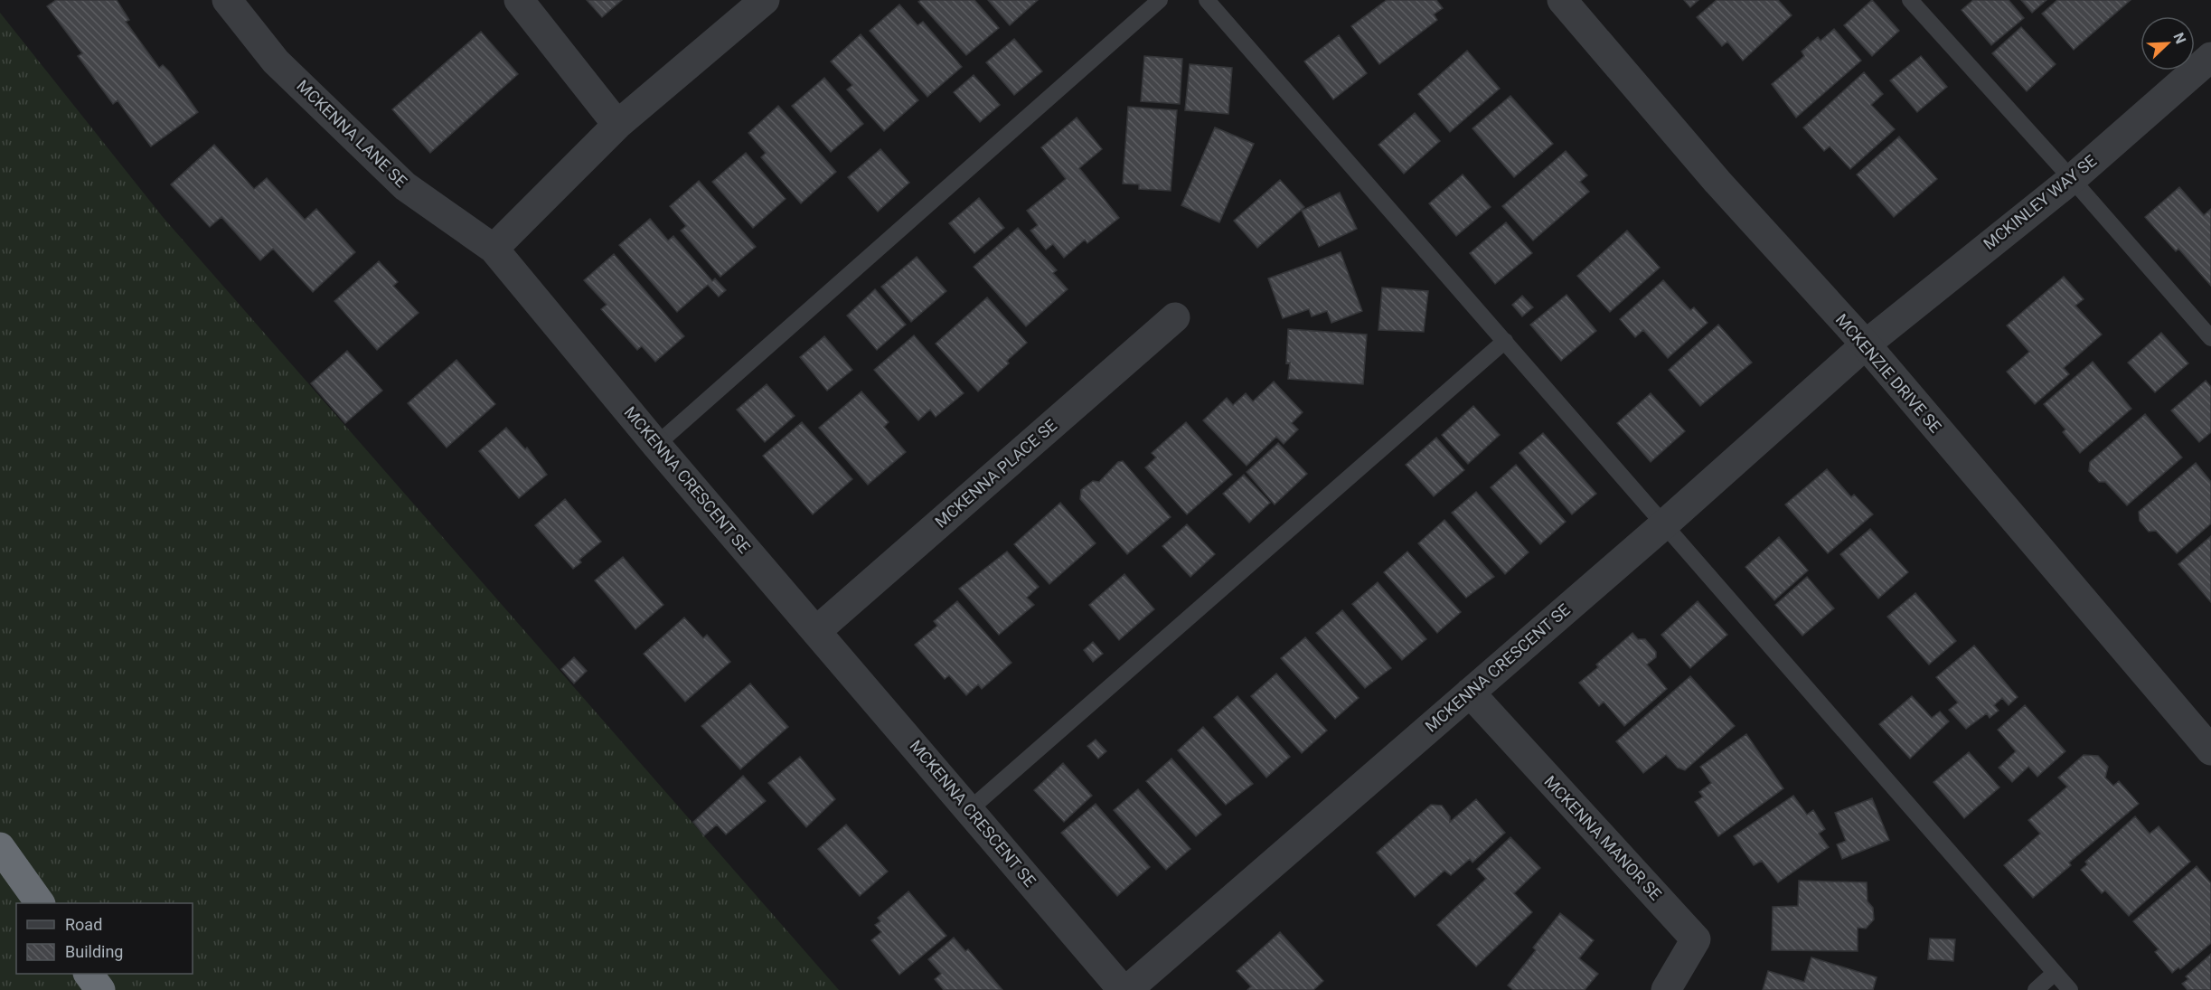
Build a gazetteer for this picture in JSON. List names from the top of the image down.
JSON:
{
  "streets": {
    "street": [
      "MCKENNA LANE SE",
      "MCKINLEY WAY SE",
      "MCKENZIE DRIVE SE",
      "MCKENNA PLACE SE",
      "MCKENNA CRESCENT SE",
      "MCKENNA MANOR SE"
    ]
  },
  "crossings": [
    ["MCKENNA LANE SE", "MCKENNA CRESCENT SE"],
    ["MCKINLEY WAY SE", "MCKENZIE DRIVE SE"],
    ["MCKINLEY WAY SE", "MCKENNA CRESCENT SE"],
    ["MCKENZIE DRIVE SE", "MCKENNA CRESCENT SE"],
    ["MCKENNA PLACE SE", "MCKENNA CRESCENT SE"],
    ["MCKENNA CRESCENT SE", "MCKENNA MANOR SE"]
  ],
  "legend": ["Road", "Building"],
  "north": "top right"
}
